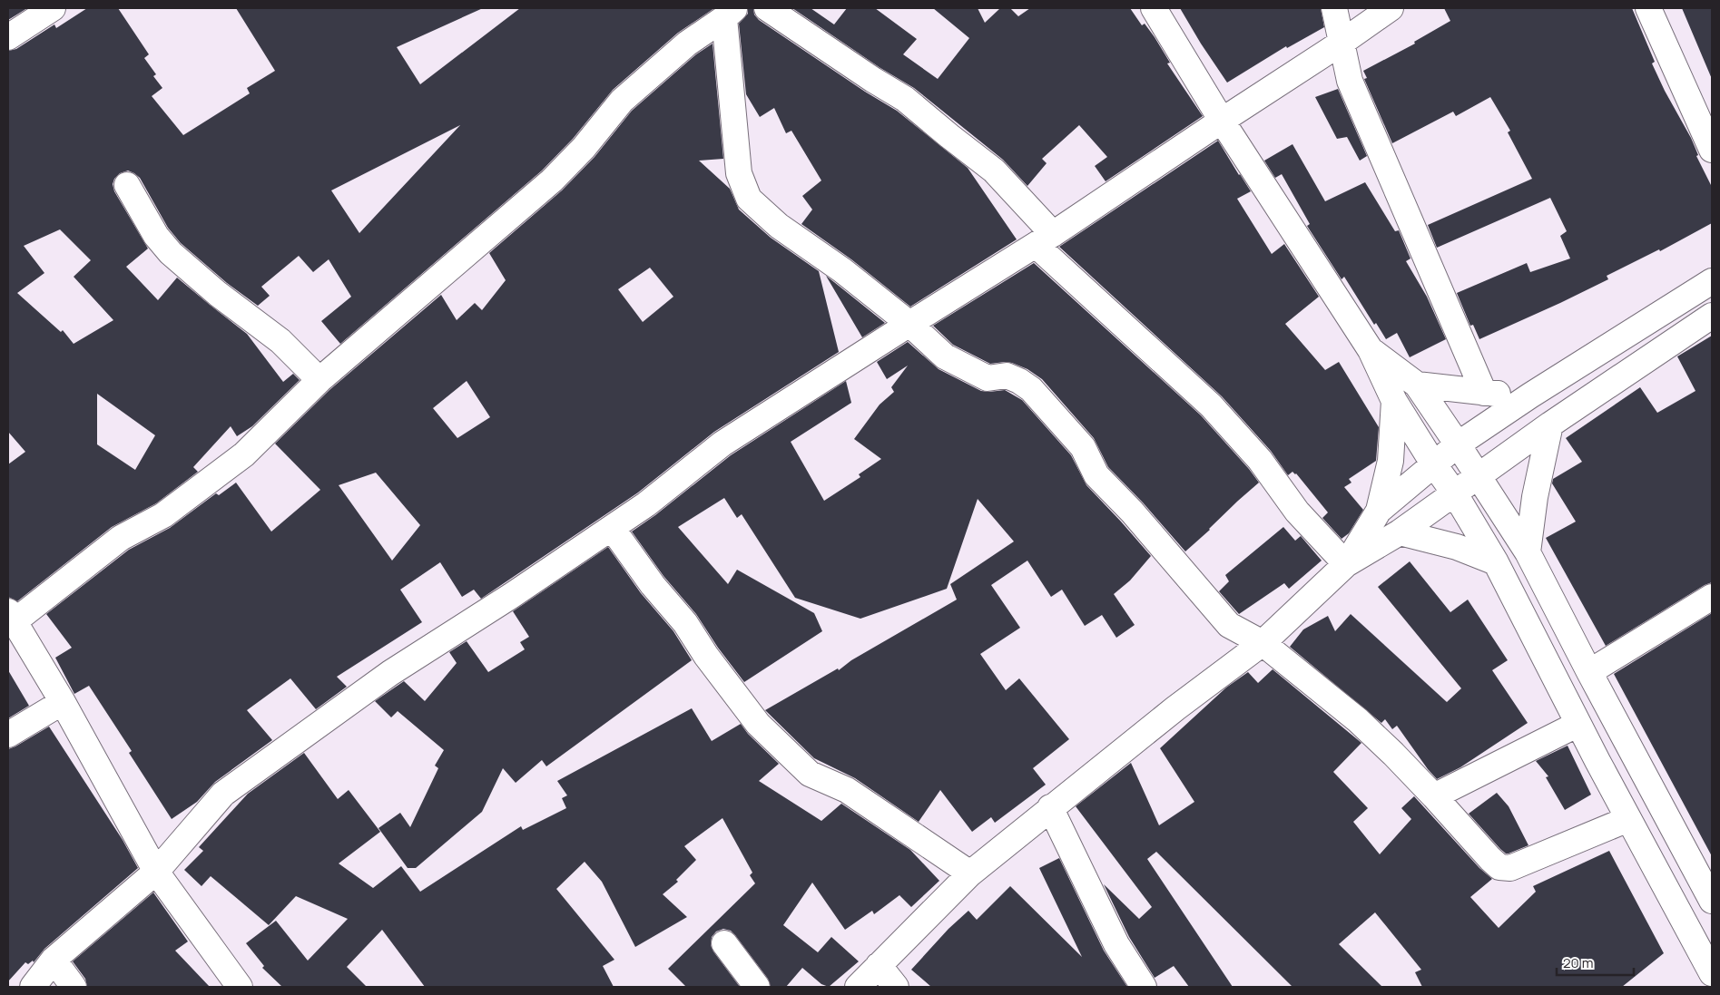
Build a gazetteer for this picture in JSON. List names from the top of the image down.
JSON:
{
  "scale_bar": "20 m"
}
